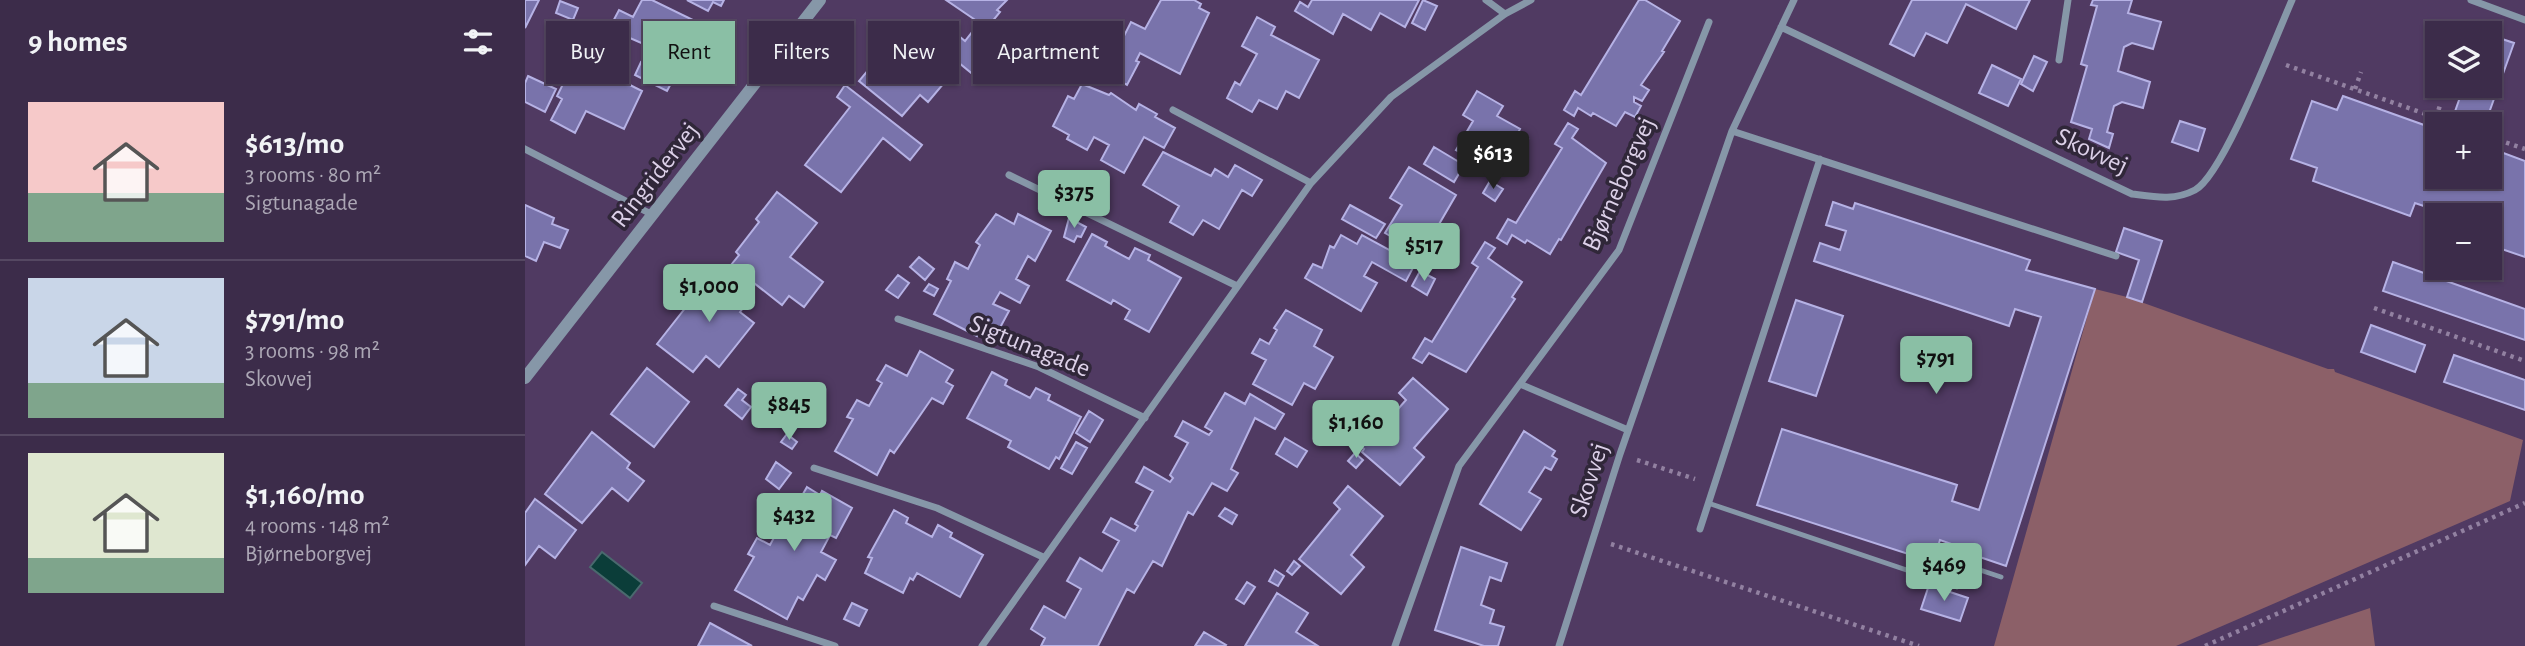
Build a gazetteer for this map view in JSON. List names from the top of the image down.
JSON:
{
  "streets": {
    "street": [
      "Skovvej",
      "Ringridervej",
      "Bjørneborgvej",
      "Sigtunagade"
    ]
  },
  "page": {
    "heading": "9 homes",
    "map_buttons": ["+", "−"],
    "chip": [
      "Buy",
      "Rent",
      "Filters",
      "New",
      "Apartment"
    ],
    "list": [
      {
        "name": "$613/mo",
        "note": "3 rooms · 80 m² · Sigtunagade"
      },
      {
        "name": "$791/mo",
        "note": "3 rooms · 98 m² · Skovvej"
      },
      {
        "name": "$1,160/mo",
        "note": "4 rooms · 148 m² · Bjørneborgvej"
      }
    ],
    "price": [
      "$613",
      "$375",
      "$517",
      "$1,000",
      "$791",
      "$845",
      "$1,160",
      "$432",
      "$469"
    ]
  }
}
